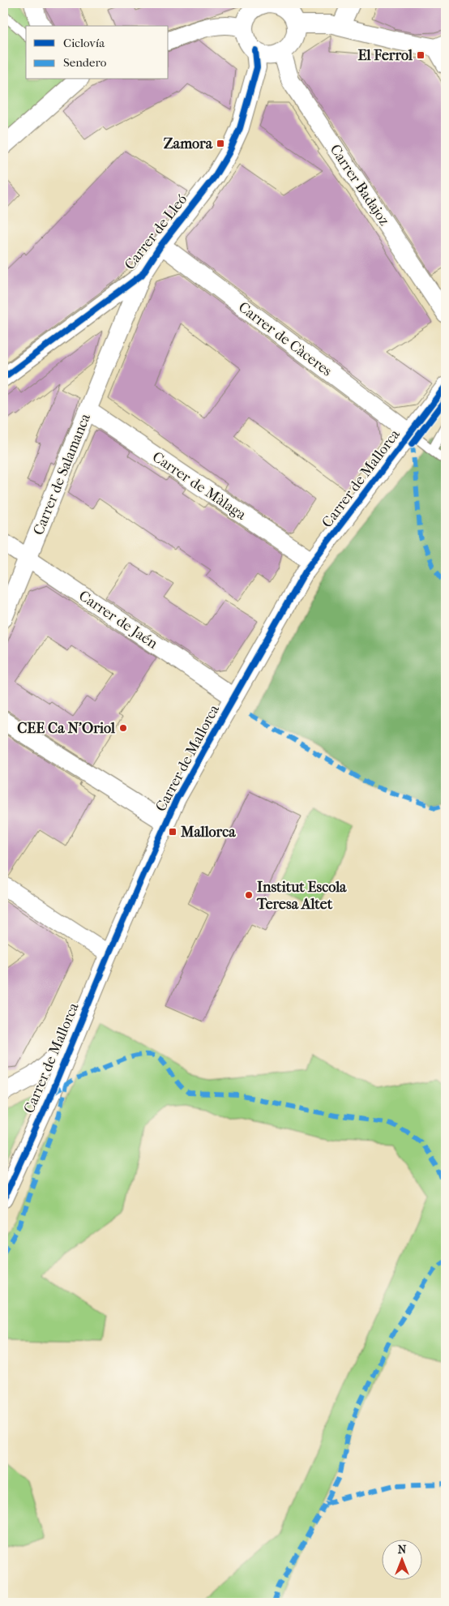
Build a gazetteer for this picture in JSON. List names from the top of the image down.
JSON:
{
  "streets": {
    "street": [
      "Carrer Badajoz",
      "Carrer de Lleó",
      "Carrer de Càceres",
      "Carrer de Salamanca",
      "Carrer de Mallorca",
      "Carrer de Màlaga",
      "Carrer de Jaén"
    ]
  },
  "crossings": [
    ["Carrer Badajoz", "Carrer de Lleó"],
    ["Carrer de Lleó", "Carrer de Càceres"],
    ["Carrer de Lleó", "Carrer de Salamanca"],
    ["Carrer de Càceres", "Carrer de Mallorca"],
    ["Carrer de Salamanca", "Carrer de Màlaga"],
    ["Carrer de Salamanca", "Carrer de Jaén"],
    ["Carrer de Mallorca", "Carrer de Màlaga"],
    ["Carrer de Mallorca", "Carrer de Jaén"]
  ],
  "places": {
    "transit": ["El Ferrol", "Zamora", "Mallorca"],
    "other": ["CEE Ca N'Oriol", "Institut Escola Teresa Altet"]
  },
  "legend": ["Ciclovía", "Sendero"],
  "north": "top"
}
